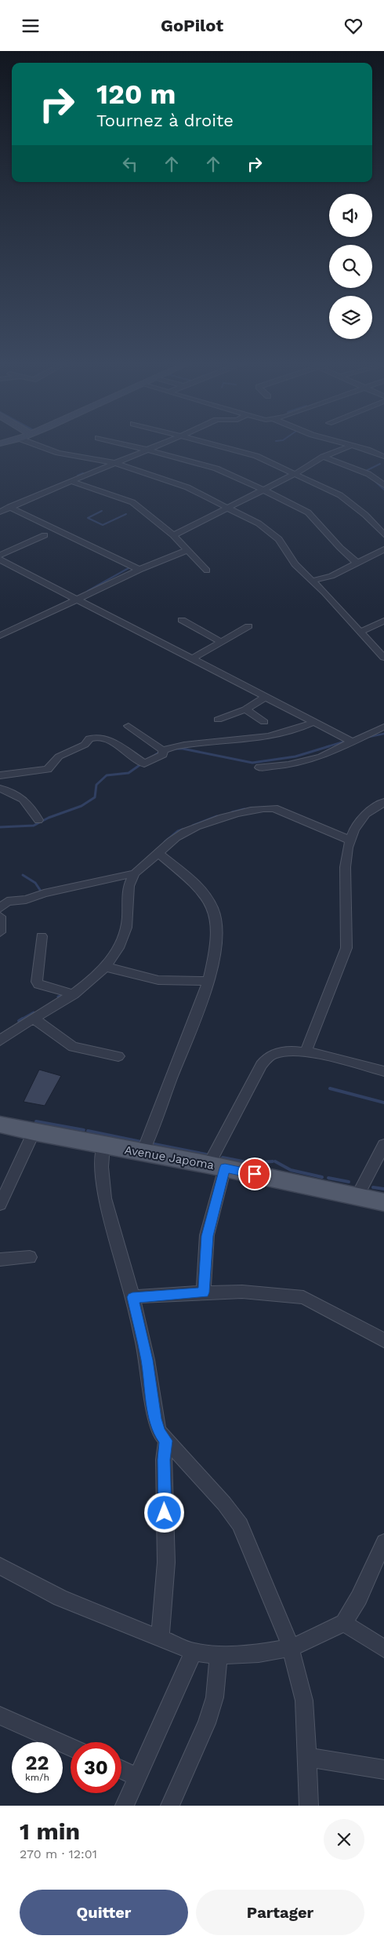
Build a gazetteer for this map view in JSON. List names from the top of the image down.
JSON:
{
  "streets": {
    "main road": ["Avenue Japoma"]
  },
  "page": {
    "header": "GoPilot",
    "turn": ["120 m", "Tournez à droite"],
    "speed": "22 km/h",
    "limit": "30",
    "heading": ["1 min", "270 m · 12:01"],
    "buttons": ["Quitter", "Partager"]
  }
}
